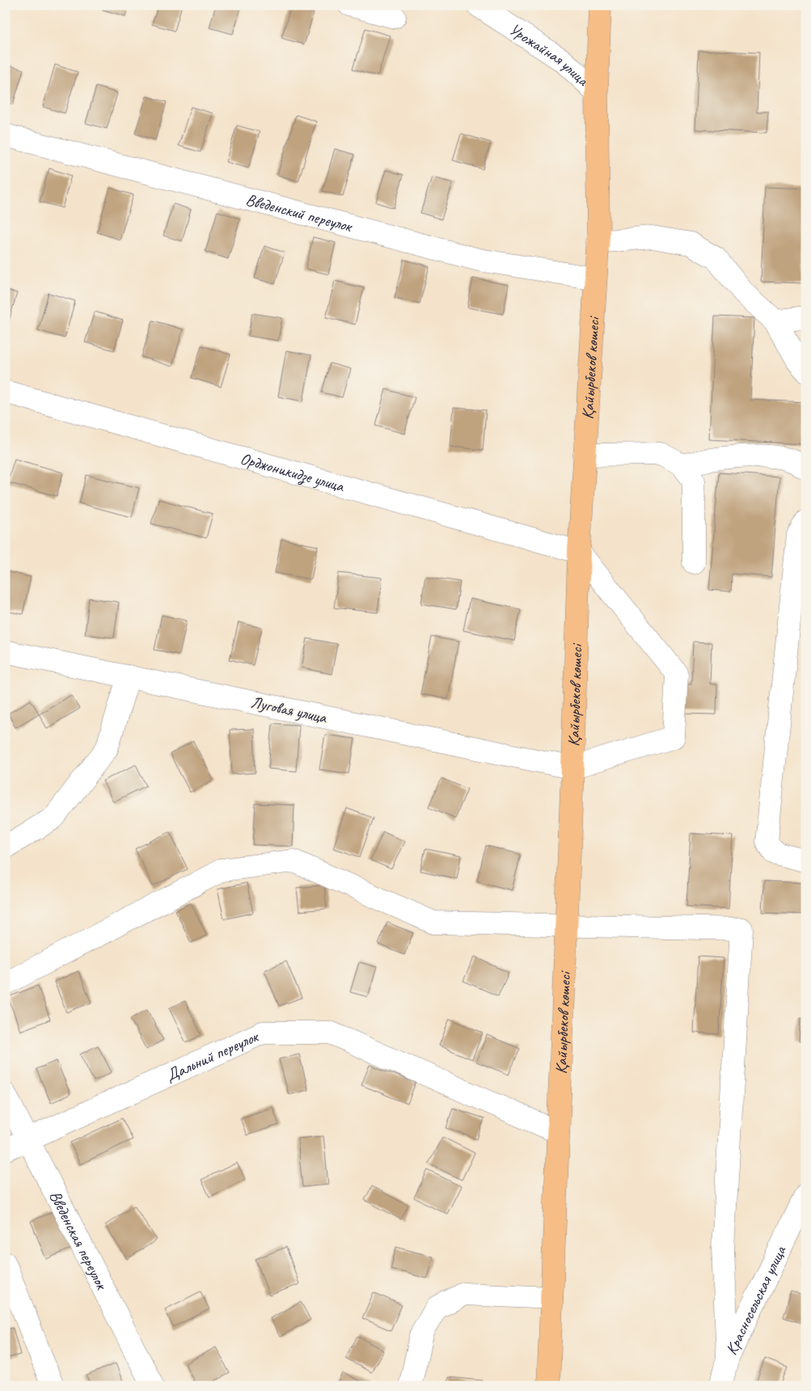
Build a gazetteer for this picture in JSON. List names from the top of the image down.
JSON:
{
  "streets": {
    "main road": ["Қайырбеков көшесі"],
    "street": [
      "Урожайная улица",
      "Введенский переулок",
      "Орджоникидзе улица",
      "Луговая улица",
      "Дальний переулок",
      "Введенская переулок",
      "Красносельская улица"
    ]
  },
  "crossings": [
    ["Урожайная улица", "Қайырбеков көшесі"],
    ["Введенский переулок", "Қайырбеков көшесі"],
    ["Қайырбеков көшесі", "Орджоникидзе улица"],
    ["Қайырбеков көшесі", "Луговая улица"],
    ["Қайырбеков көшесі", "Дальний переулок"],
    ["Дальний переулок", "Введенская переулок"]
  ]
}
